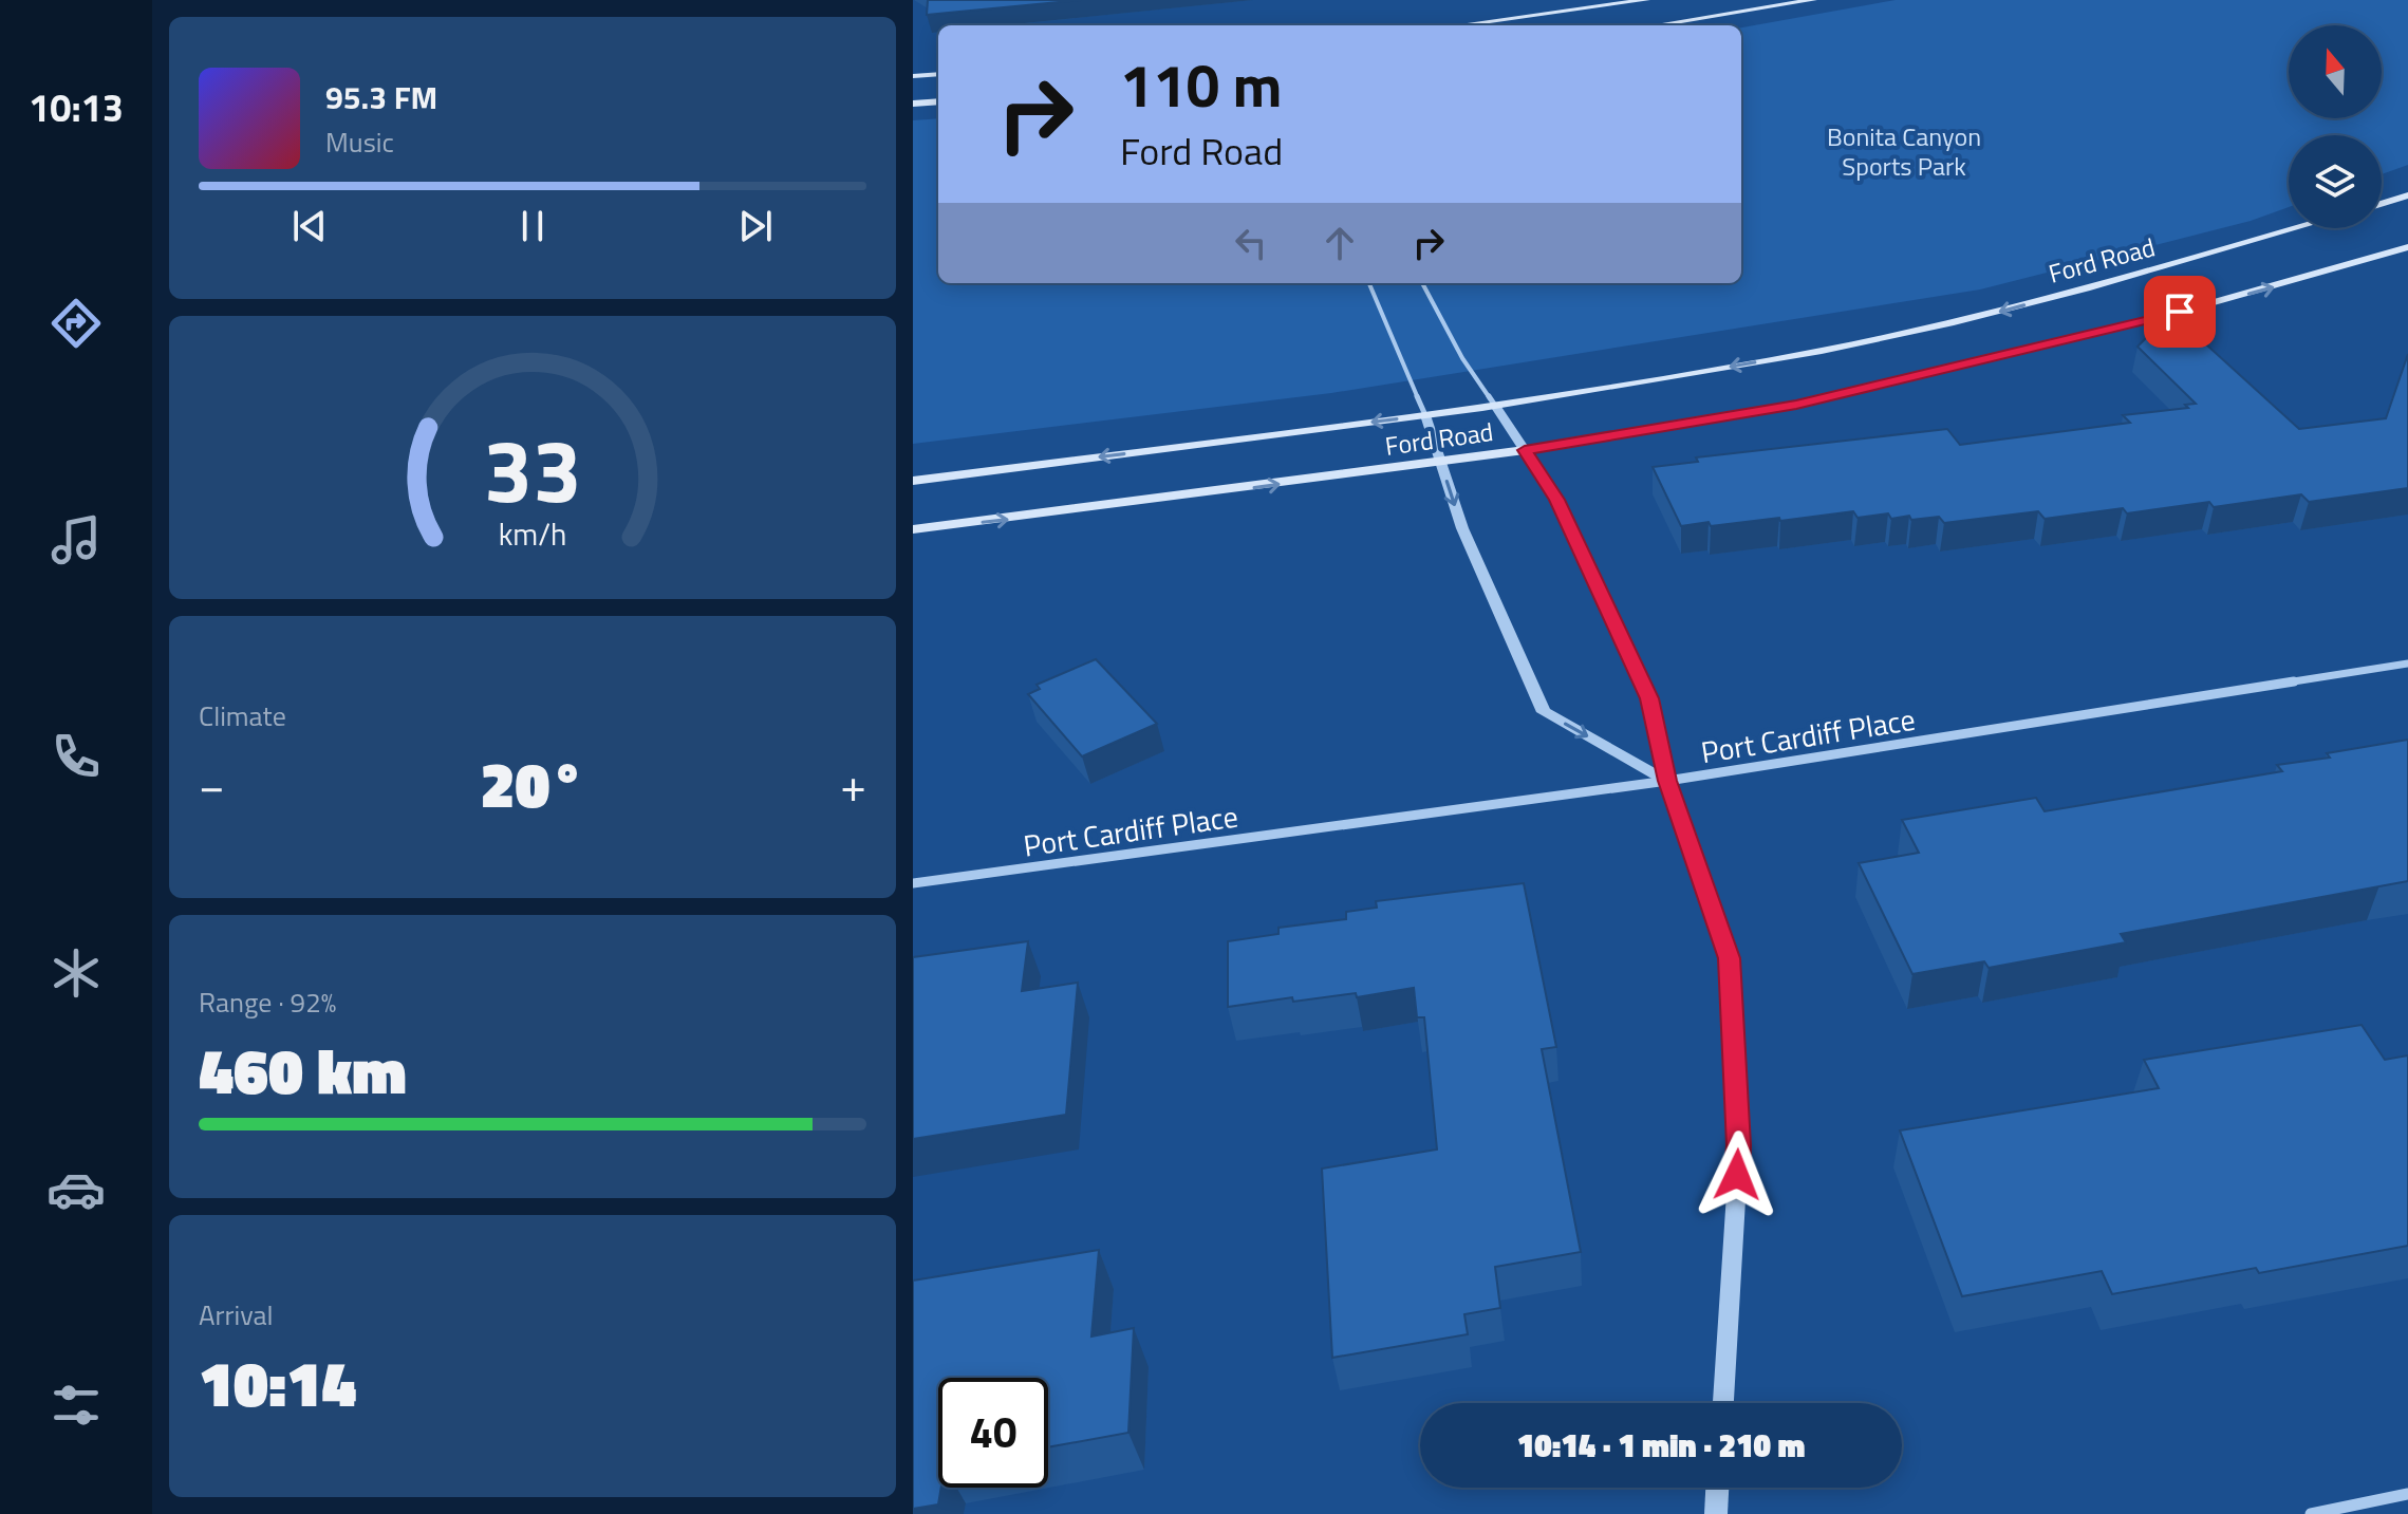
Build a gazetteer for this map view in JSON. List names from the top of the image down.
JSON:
{
  "streets": {
    "main road": ["Ford Road"],
    "street": ["Port Cardiff Place"]
  },
  "parks": ["Bonita Canyon Sports Park"],
  "north": "top",
  "page": {
    "tabs": "10:13",
    "turn": ["110 m", "Ford Road"],
    "song": ["95.3 FM", "Music"],
    "tile": [
      "Climate",
      ["Range · 92%", "460 km"],
      ["Arrival", "10:14"]
    ],
    "heat": ["−", "20°", "+"],
    "limit": "40",
    "trip": "10:14 · 1 min · 210 m",
    "gauge": ["33", "km/h"]
  }
}
